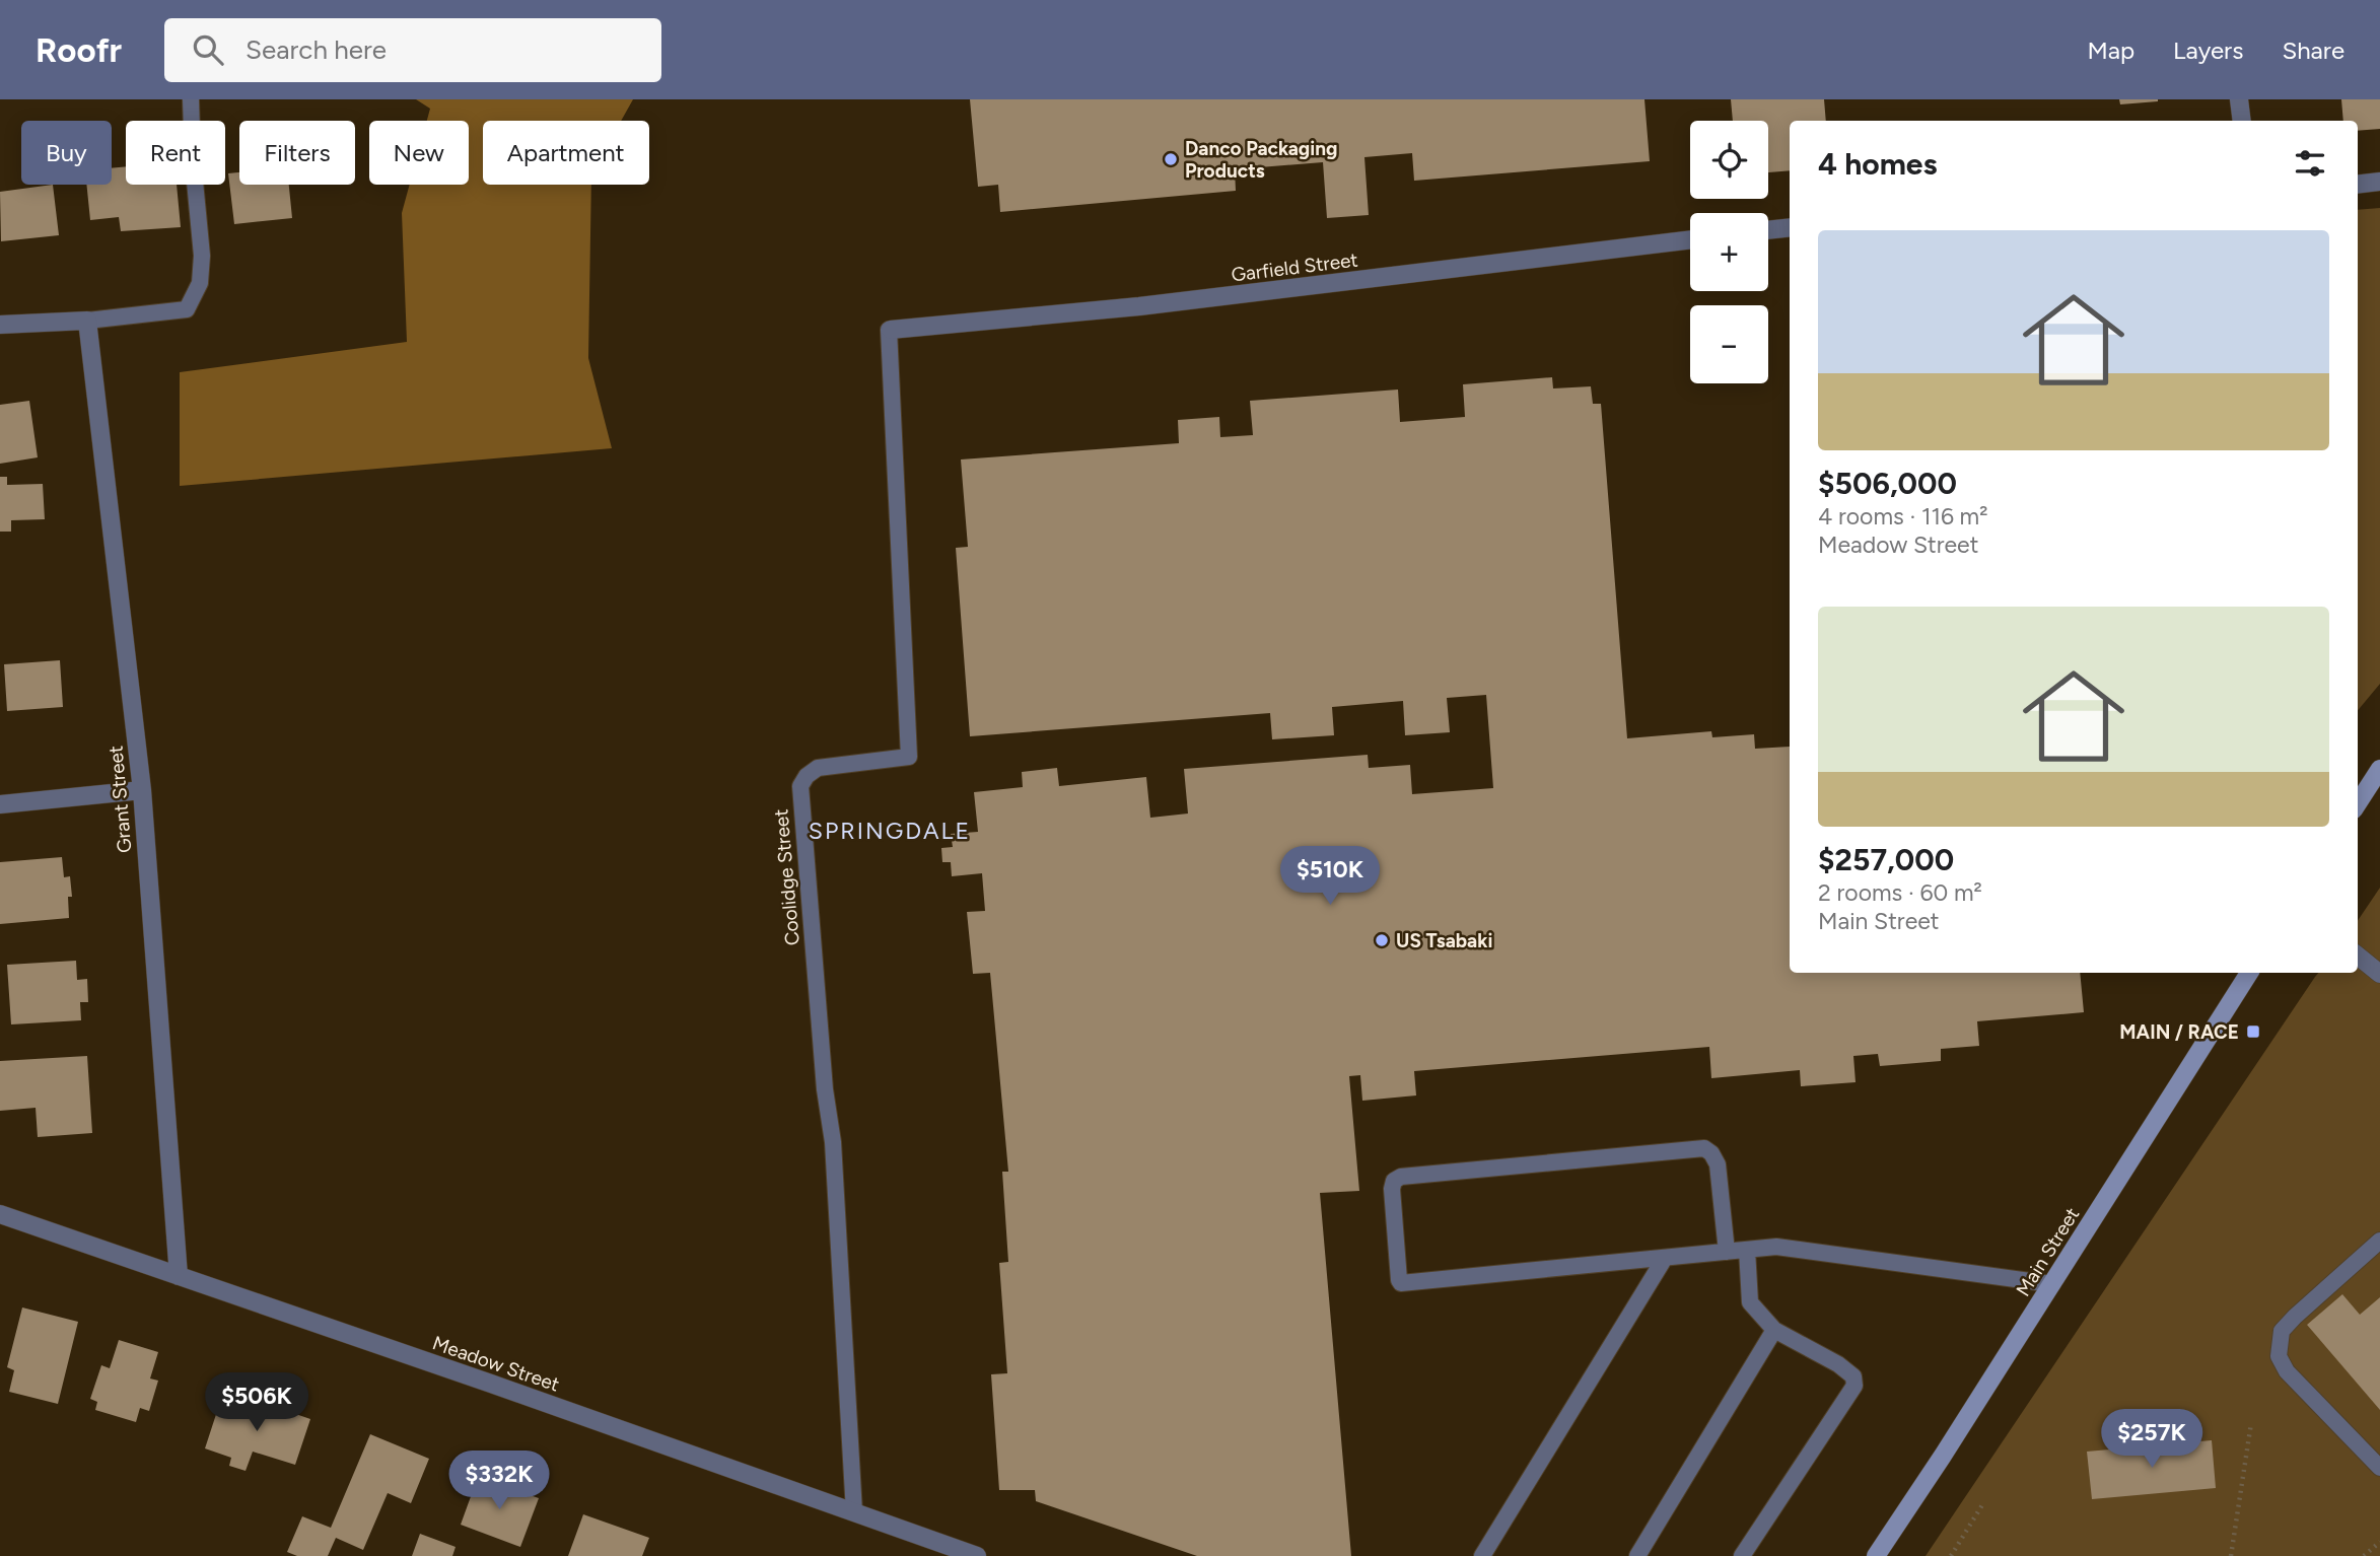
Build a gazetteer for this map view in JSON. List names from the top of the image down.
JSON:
{
  "streets": {
    "main road": ["Main Street"],
    "street": ["Garfield Street", "Grant Street", "Meadow Street"],
    "lane": ["Coolidge Street"]
  },
  "crossings": [
    ["Garfield Street", "Coolidge Street"],
    ["Grant Street", "Meadow Street"],
    ["Coolidge Street", "Meadow Street"]
  ],
  "districts": ["SPRINGDALE"],
  "places": {
    "other": ["Danco Packaging Products", "US Tsabaki"],
    "transit": ["MAIN / RACE"]
  },
  "page": {
    "header": "Roofr",
    "search": "Search here",
    "nav": ["Map", "Layers", "Share"],
    "map_buttons": ["+", "−"],
    "chip": [
      "Buy",
      "Rent",
      "Filters",
      "New",
      "Apartment"
    ],
    "heading": "4 homes",
    "list": [
      {
        "name": "$506,000",
        "note": "4 rooms · 116 m² · Meadow Street"
      },
      {
        "name": "$257,000",
        "note": "2 rooms · 60 m² · Main Street"
      }
    ],
    "price": [
      "$510K",
      "$506K",
      "$257K",
      "$332K"
    ]
  }
}
